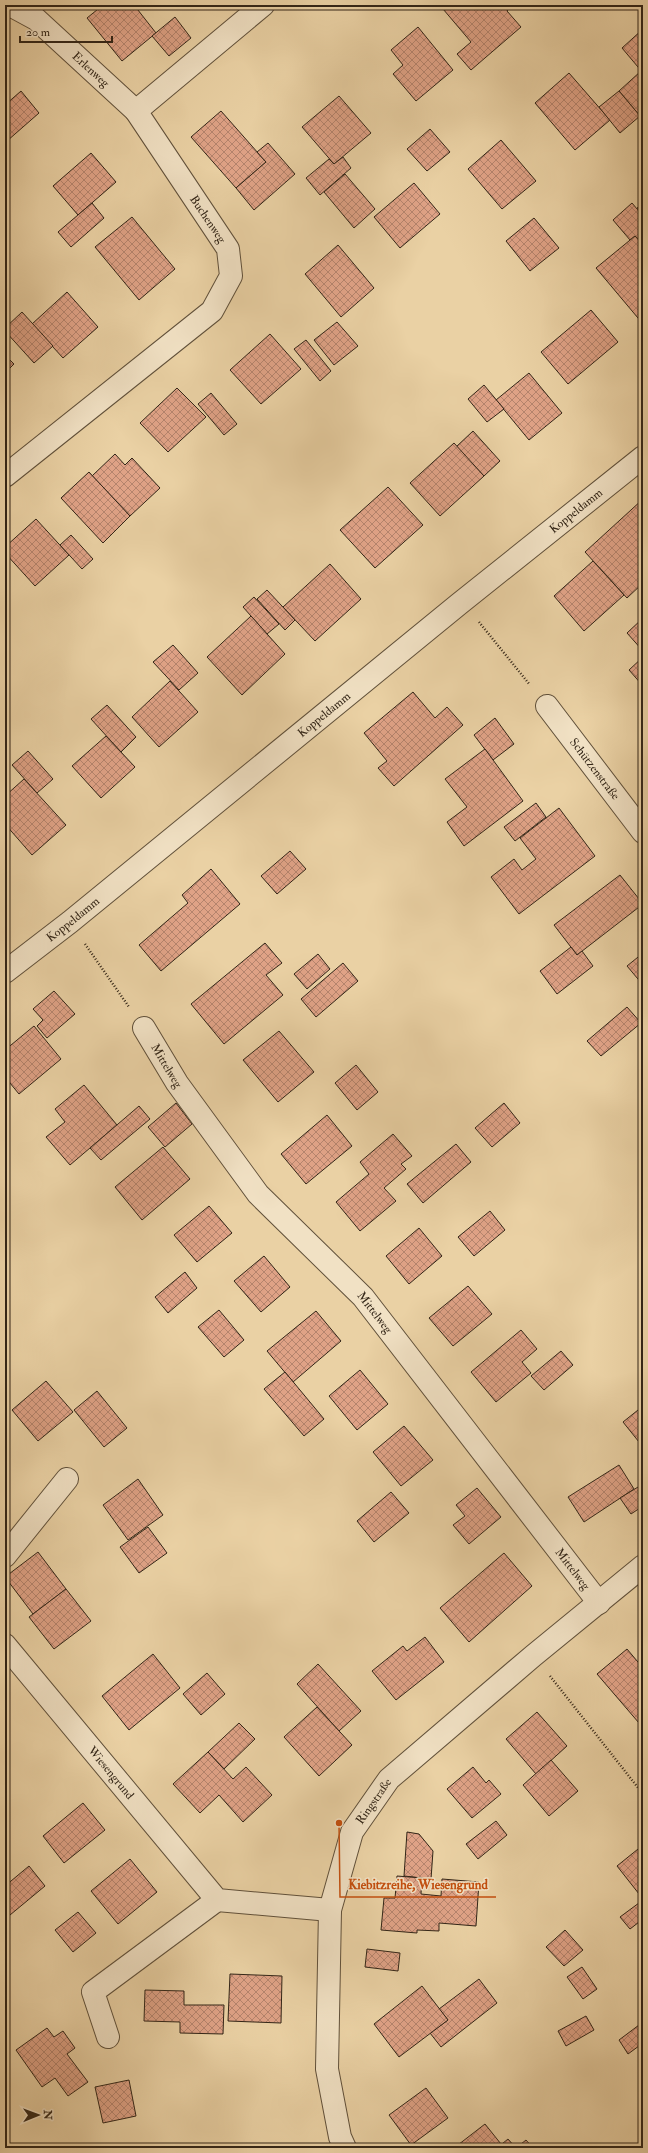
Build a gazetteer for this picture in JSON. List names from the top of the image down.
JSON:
{
  "streets": {
    "street": [
      "Erlenweg",
      "Buchenweg",
      "Koppeldamm",
      "Schützenstraße",
      "Mittelweg",
      "Wiesengrund",
      "Ringstraße"
    ]
  },
  "crossings": [
    ["Erlenweg", "Buchenweg"],
    ["Mittelweg", "Ringstraße"]
  ],
  "places": ["Kiebitzreihe, Wiesengrund"],
  "scale_bar": "20 m",
  "north": "right"
}
